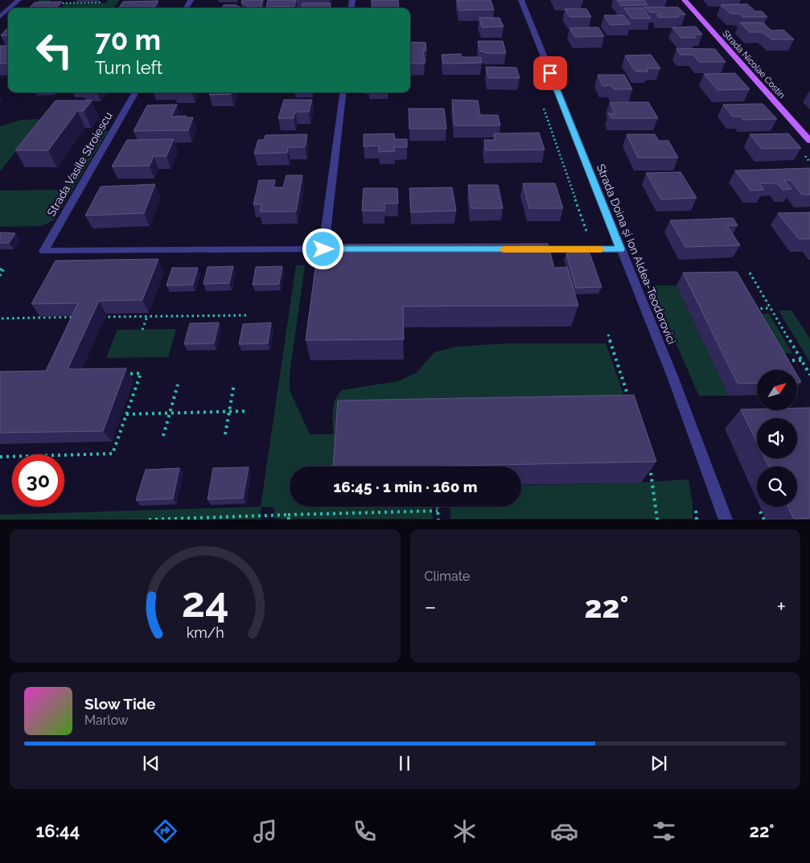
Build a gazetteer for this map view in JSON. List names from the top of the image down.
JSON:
{
  "streets": {
    "main road": ["Strada Nicolae Costin"],
    "street": ["Strada Vasile Stroiescu", "Strada Doina și Ion Aldea-Teodorovici"]
  },
  "north": "top right",
  "page": {
    "turn": ["70 m", "Turn left"],
    "limit": "30",
    "trip": "16:45 · 1 min · 160 m",
    "tile": "Climate",
    "heat": ["−", "22°", "+"],
    "song": ["Slow Tide", "Marlow"],
    "tabs": ["16:44", "22°"],
    "gauge": ["24", "km/h"]
  }
}
